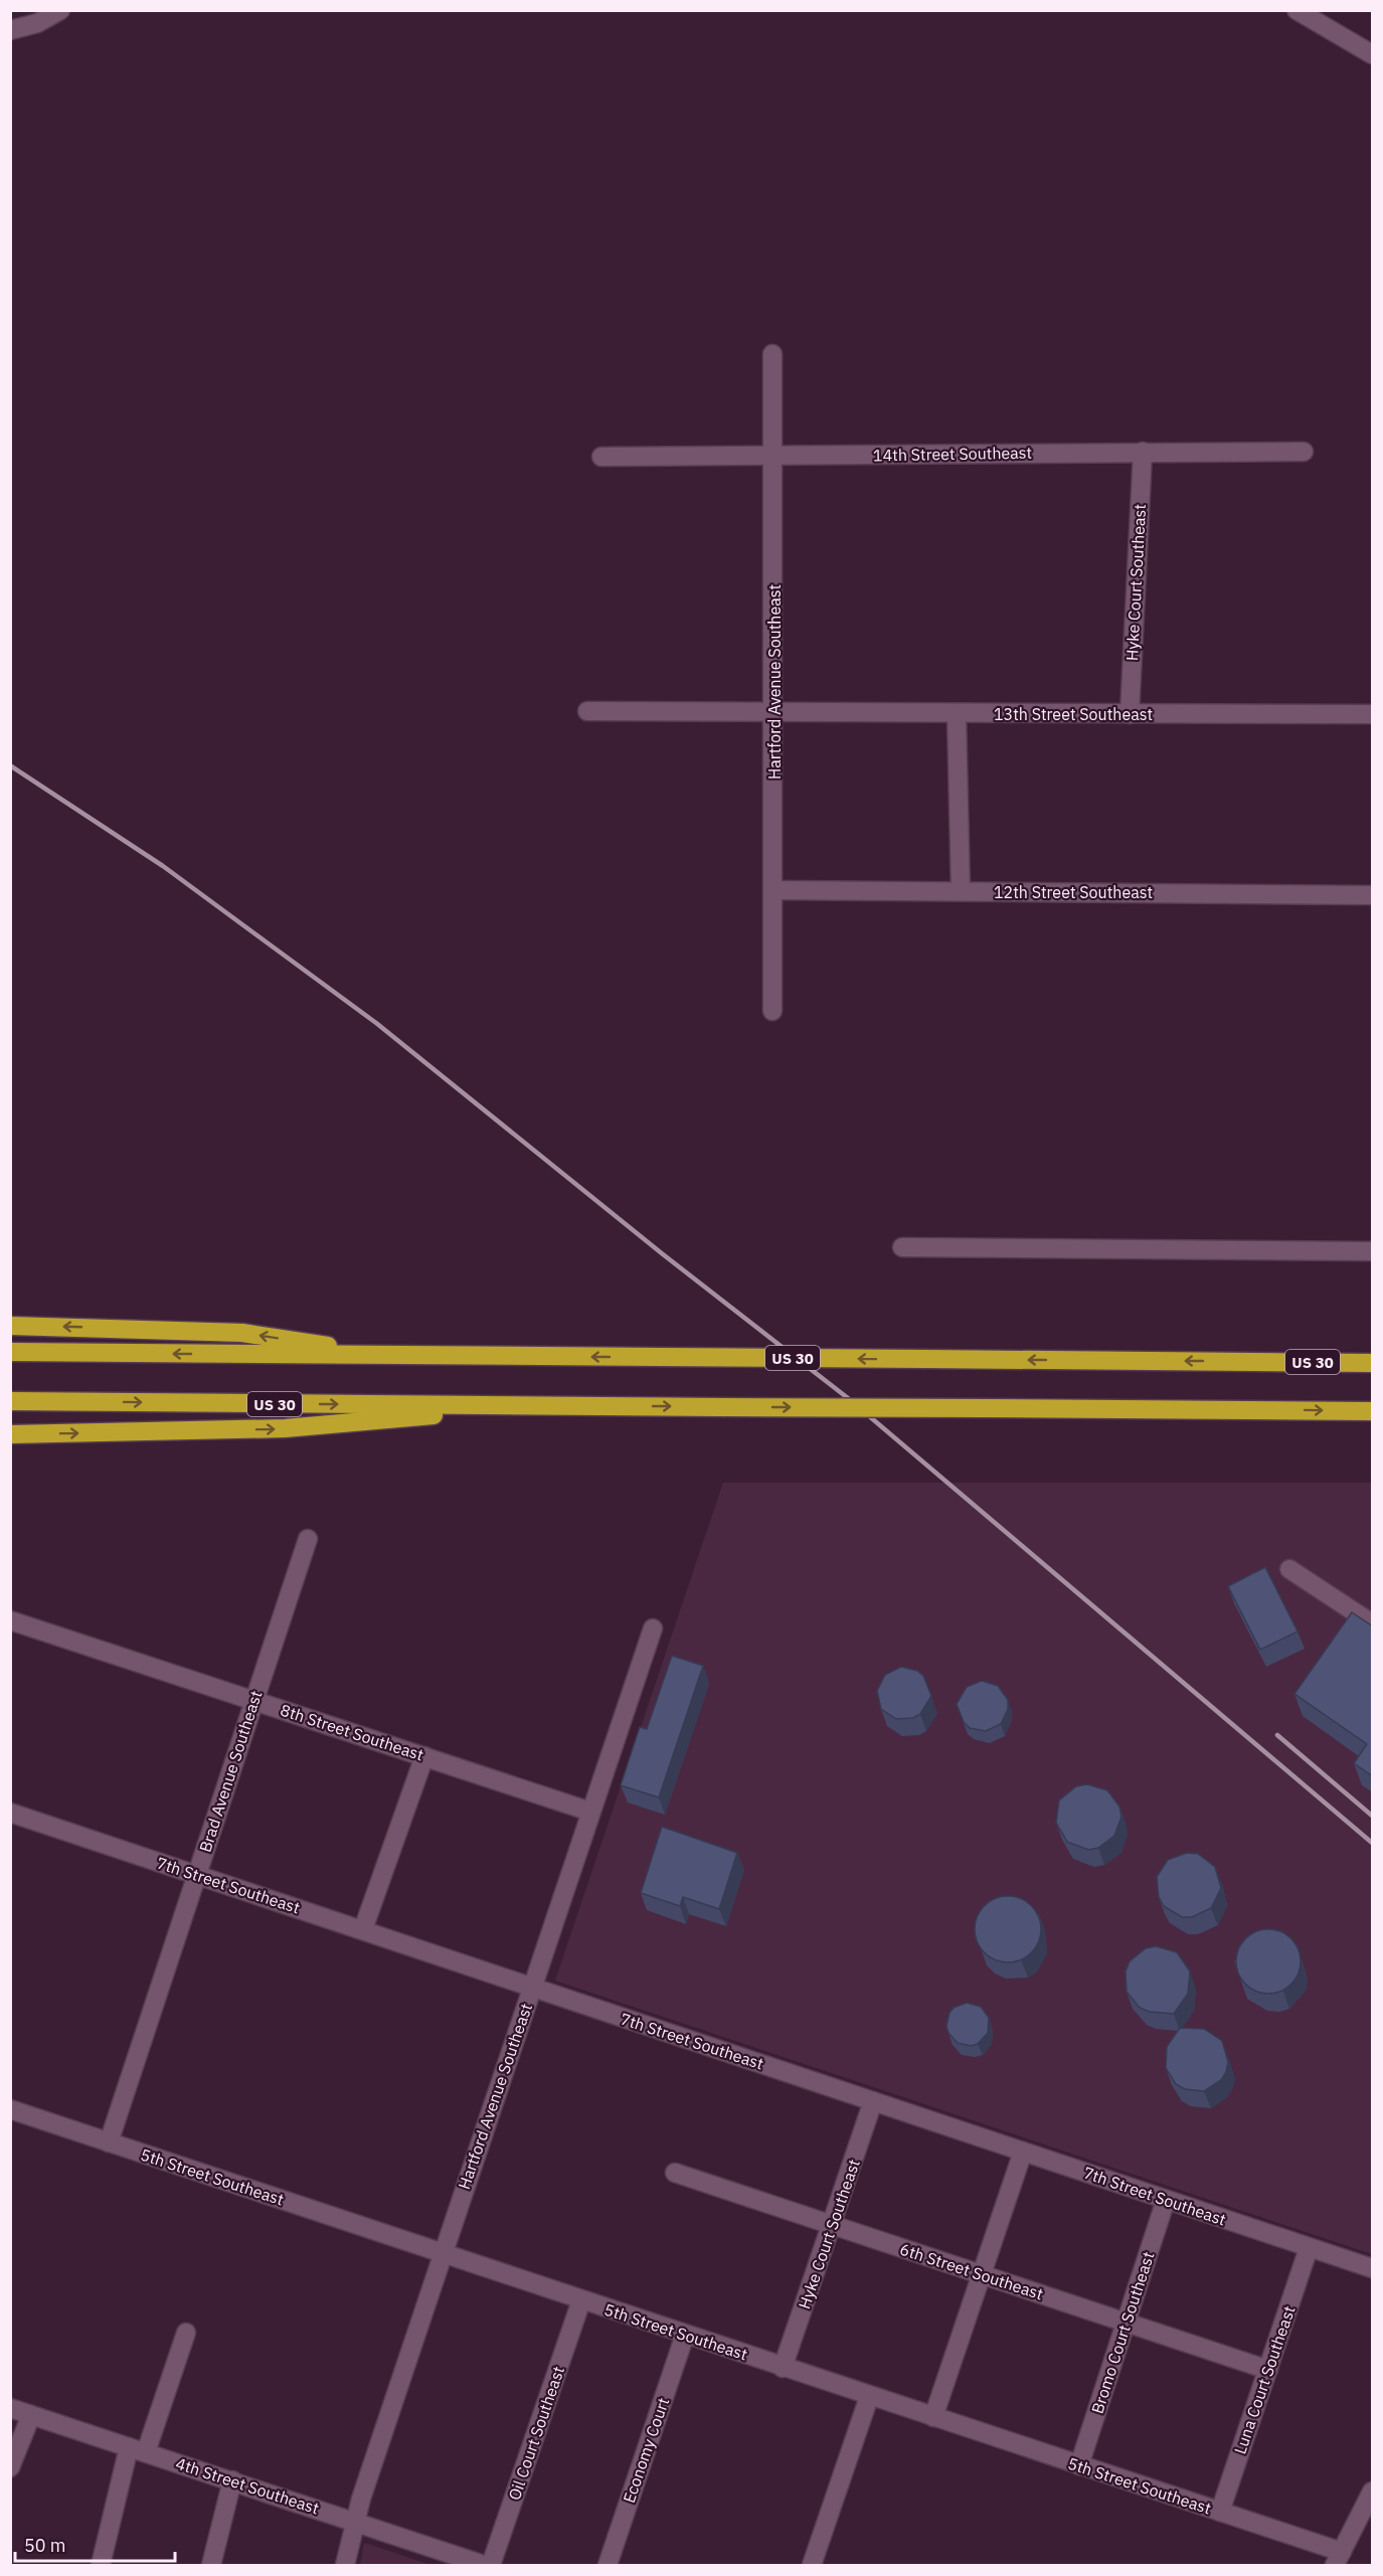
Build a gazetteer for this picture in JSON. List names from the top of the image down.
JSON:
{
  "streets": {
    "highway": ["US 30"],
    "street": [
      "14th Street Southeast",
      "Hyke Court Southeast",
      "Hartford Avenue Southeast",
      "13th Street Southeast",
      "12th Street Southeast",
      "8th Street Southeast",
      "Brad Avenue Southeast",
      "7th Street Southeast",
      "5th Street Southeast",
      "6th Street Southeast",
      "Bromo Court Southeast",
      "Luna Court Southeast",
      "Oil Court Southeast",
      "Economy Court",
      "4th Street Southeast"
    ]
  },
  "crossings": [
    ["14th Street Southeast", "Hyke Court Southeast"],
    ["14th Street Southeast", "Hartford Avenue Southeast"],
    ["Hyke Court Southeast", "13th Street Southeast"],
    ["Hyke Court Southeast", "7th Street Southeast"],
    ["Hyke Court Southeast", "5th Street Southeast"],
    ["Hyke Court Southeast", "6th Street Southeast"],
    ["Hartford Avenue Southeast", "13th Street Southeast"],
    ["Hartford Avenue Southeast", "12th Street Southeast"],
    ["Hartford Avenue Southeast", "8th Street Southeast"],
    ["Hartford Avenue Southeast", "7th Street Southeast"],
    ["Hartford Avenue Southeast", "5th Street Southeast"],
    ["Hartford Avenue Southeast", "4th Street Southeast"],
    ["8th Street Southeast", "Brad Avenue Southeast"],
    ["Brad Avenue Southeast", "7th Street Southeast"],
    ["Brad Avenue Southeast", "5th Street Southeast"],
    ["7th Street Southeast", "Bromo Court Southeast"],
    ["7th Street Southeast", "Luna Court Southeast"],
    ["5th Street Southeast", "Bromo Court Southeast"],
    ["5th Street Southeast", "Luna Court Southeast"],
    ["5th Street Southeast", "Oil Court Southeast"],
    ["5th Street Southeast", "Economy Court"],
    ["6th Street Southeast", "Bromo Court Southeast"],
    ["6th Street Southeast", "Luna Court Southeast"]
  ],
  "scale_bar": "50 m"
}
